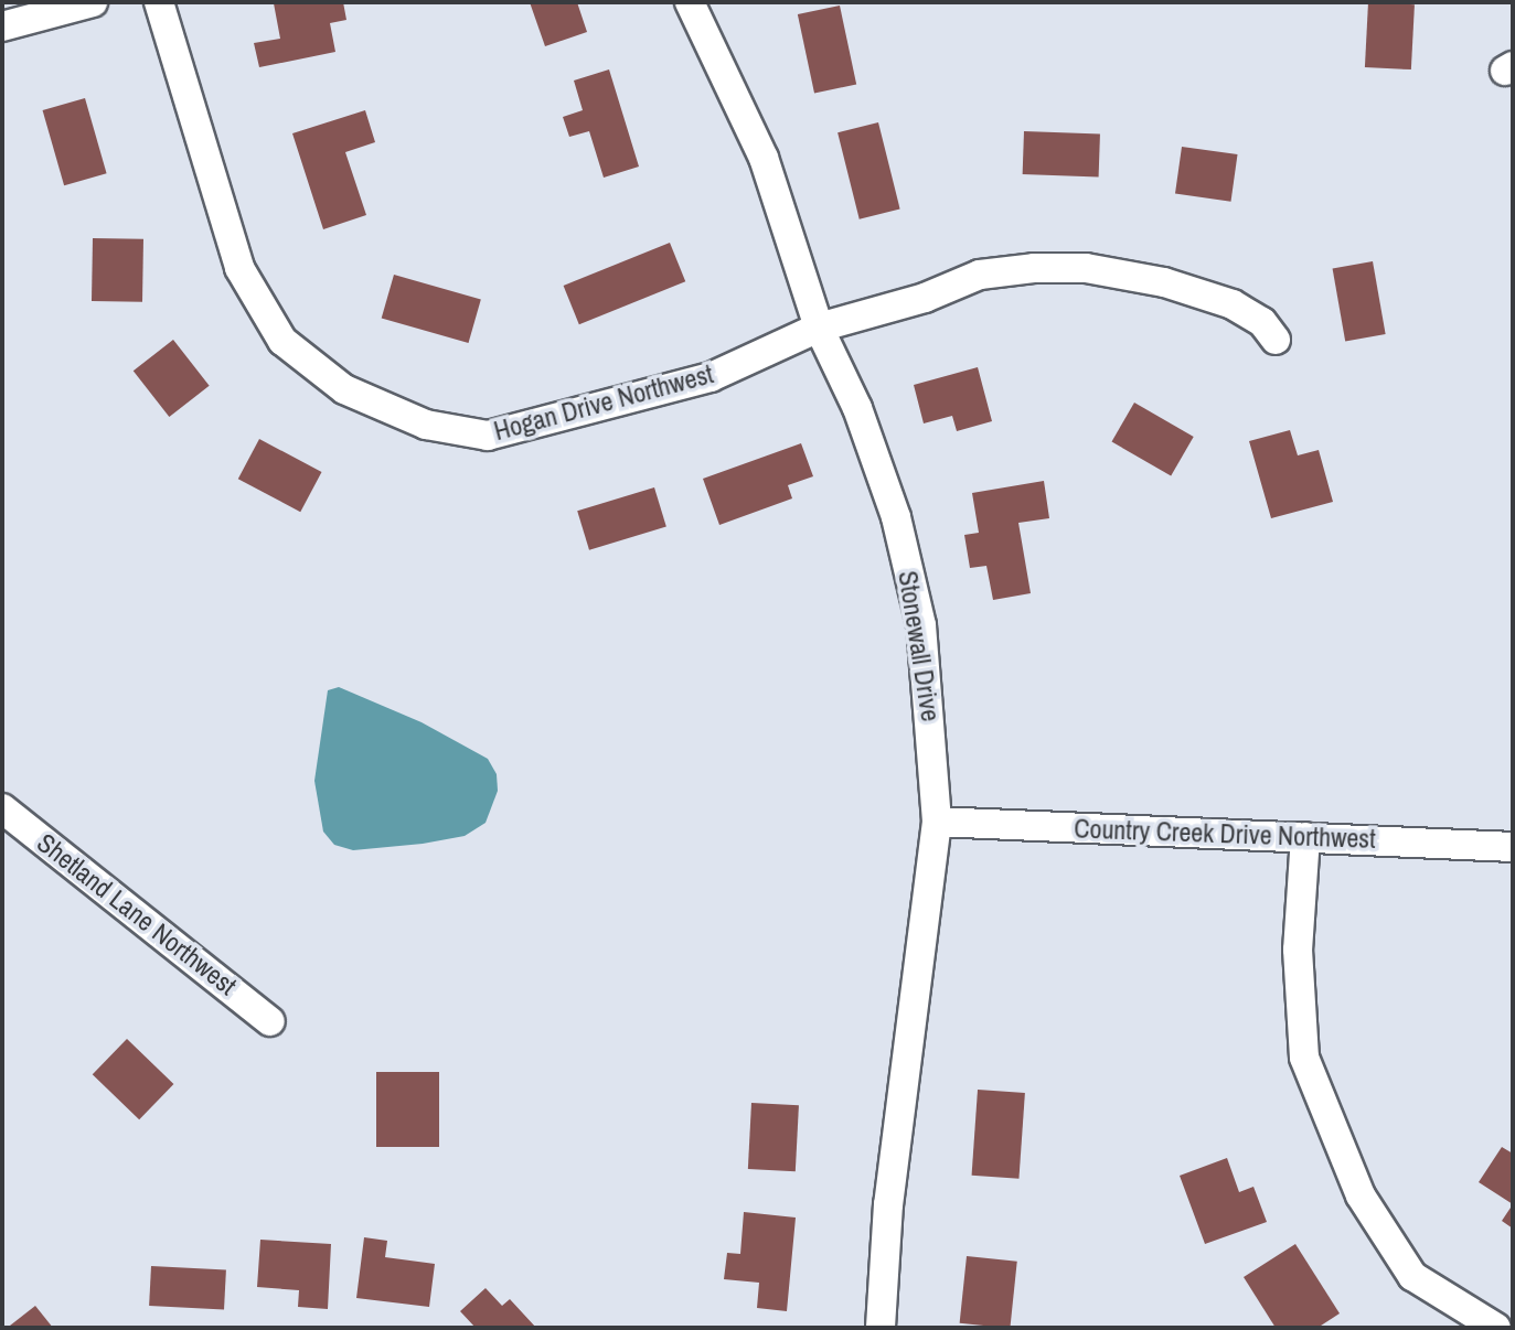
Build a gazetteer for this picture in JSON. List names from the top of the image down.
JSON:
{
  "streets": {
    "street": [
      "Hogan Drive Northwest",
      "Stonewall Drive",
      "Country Creek Drive Northwest",
      "Shetland Lane Northwest"
    ]
  },
  "crossings": [
    ["Hogan Drive Northwest", "Stonewall Drive"],
    ["Stonewall Drive", "Country Creek Drive Northwest"]
  ]
}
